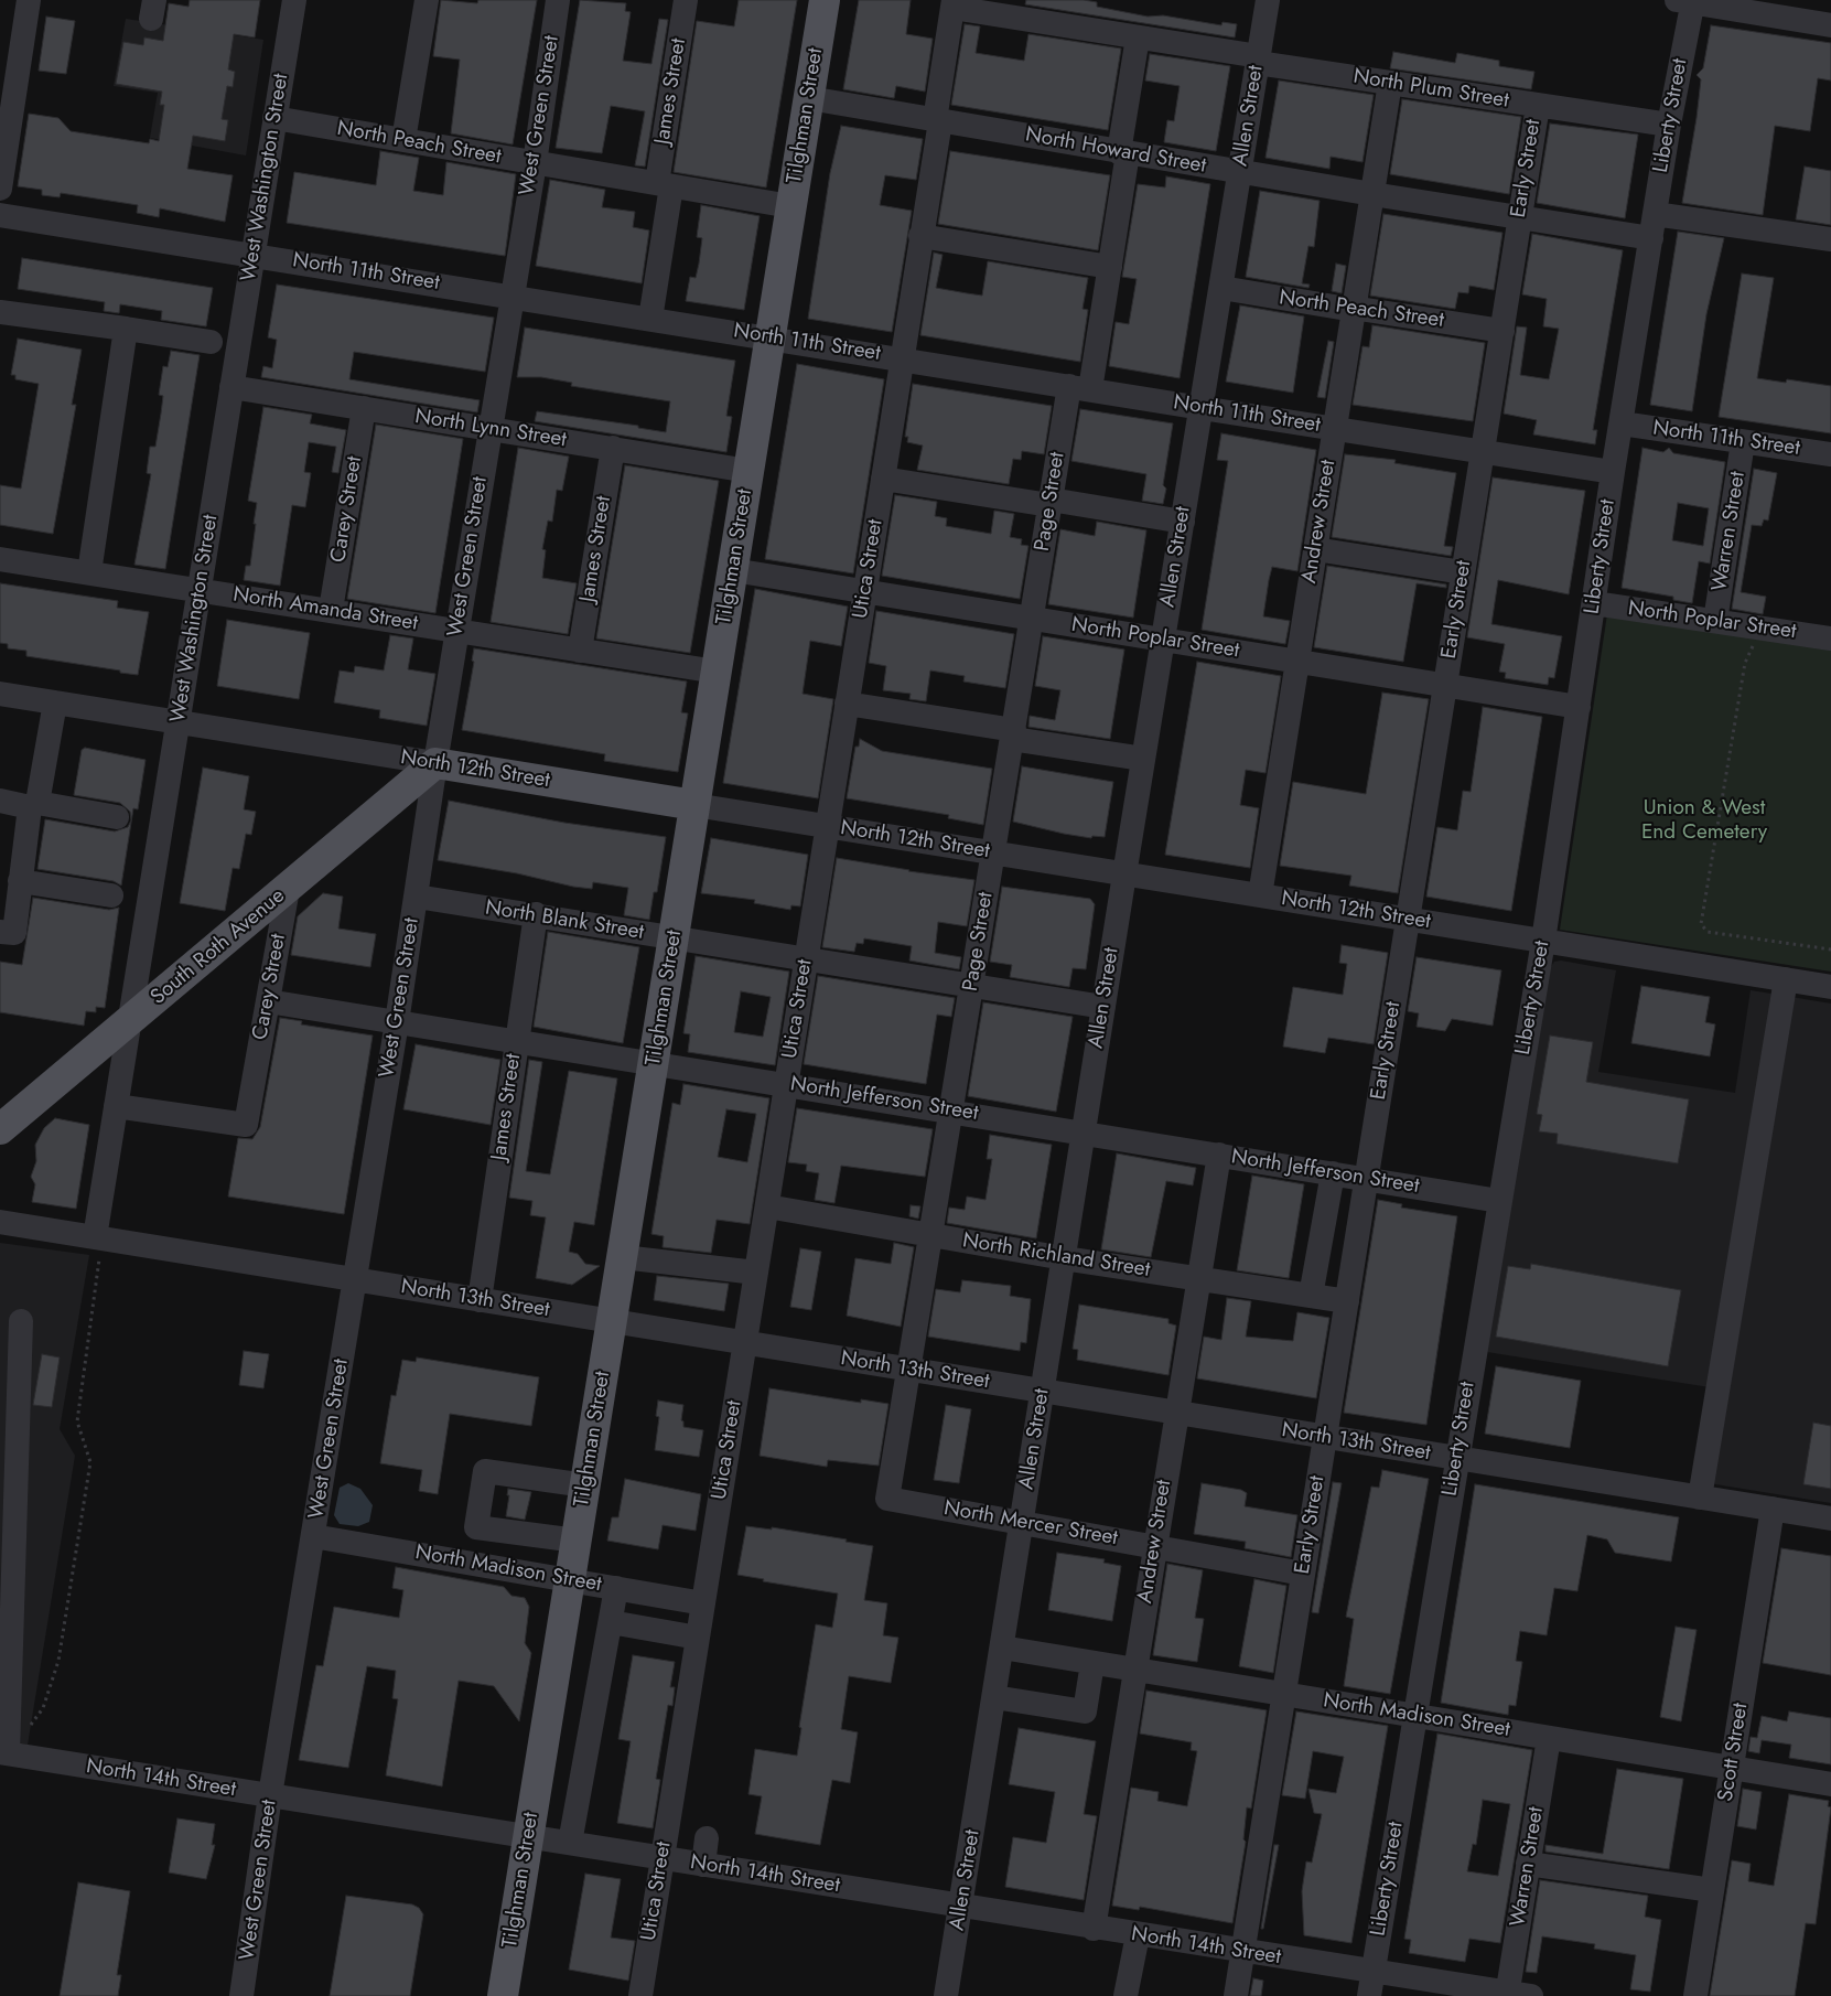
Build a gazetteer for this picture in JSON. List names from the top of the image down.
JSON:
{
  "streets": {
    "main road": ["Tilghman Street", "North 12th Street", "South Roth Avenue"],
    "street": [
      "North Plum Street",
      "James Street",
      "West Green Street",
      "Allen Street",
      "Liberty Street",
      "North Peach Street",
      "North Howard Street",
      "Early Street",
      "West Washington Street",
      "North 11th Street",
      "North Lynn Street",
      "Page Street",
      "Carey Street",
      "Andrew Street",
      "Warren Street",
      "Utica Street",
      "North Amanda Street",
      "North Poplar Street",
      "North Blank Street",
      "North Jefferson Street",
      "North Richland Street",
      "North 13th Street",
      "North Mercer Street",
      "North Madison Street",
      "Scott Street",
      "North 14th Street"
    ]
  },
  "crossings": [
    ["North Plum Street", "Allen Street"],
    ["North Plum Street", "Liberty Street"],
    ["North Plum Street", "Early Street"],
    ["North Plum Street", "Page Street"],
    ["North Plum Street", "Andrew Street"],
    ["North Plum Street", "Utica Street"],
    ["James Street", "North Peach Street"],
    ["James Street", "North 11th Street"],
    ["James Street", "North Lynn Street"],
    ["James Street", "North Amanda Street"],
    ["James Street", "North Blank Street"],
    ["James Street", "North Jefferson Street"],
    ["James Street", "North 13th Street"],
    ["West Green Street", "North Peach Street"],
    ["West Green Street", "North 11th Street"],
    ["West Green Street", "North Lynn Street"],
    ["West Green Street", "North Amanda Street"],
    ["West Green Street", "North 12th Street"],
    ["West Green Street", "North Blank Street"],
    ["West Green Street", "South Roth Avenue"],
    ["West Green Street", "North Jefferson Street"],
    ["West Green Street", "North 13th Street"],
    ["West Green Street", "North Madison Street"],
    ["West Green Street", "North 14th Street"],
    ["Tilghman Street", "North Peach Street"],
    ["Tilghman Street", "North Howard Street"],
    ["Tilghman Street", "North 11th Street"],
    ["Tilghman Street", "North Lynn Street"],
    ["Tilghman Street", "North Amanda Street"],
    ["Tilghman Street", "North Poplar Street"],
    ["Tilghman Street", "North 12th Street"],
    ["Tilghman Street", "North Blank Street"],
    ["Tilghman Street", "North Jefferson Street"],
    ["Tilghman Street", "North 13th Street"],
    ["Tilghman Street", "North Madison Street"],
    ["Tilghman Street", "North 14th Street"],
    ["Allen Street", "North Peach Street"],
    ["Allen Street", "North Howard Street"],
    ["Allen Street", "North 11th Street"],
    ["Allen Street", "North Poplar Street"],
    ["Allen Street", "North 12th Street"],
    ["Allen Street", "North Blank Street"],
    ["Allen Street", "North Jefferson Street"],
    ["Allen Street", "North Richland Street"],
    ["Allen Street", "North 13th Street"],
    ["Allen Street", "North Mercer Street"],
    ["Allen Street", "North Madison Street"],
    ["Allen Street", "North 14th Street"],
    ["Liberty Street", "North Howard Street"],
    ["Liberty Street", "North 11th Street"],
    ["Liberty Street", "North Poplar Street"],
    ["Liberty Street", "North 12th Street"],
    ["Liberty Street", "North Jefferson Street"],
    ["Liberty Street", "North 13th Street"],
    ["Liberty Street", "North Madison Street"],
    ["Liberty Street", "North 14th Street"],
    ["North Peach Street", "Early Street"],
    ["North Peach Street", "West Washington Street"],
    ["North Peach Street", "Andrew Street"],
    ["North Howard Street", "Early Street"],
    ["North Howard Street", "Page Street"],
    ["North Howard Street", "Andrew Street"],
    ["North Howard Street", "Utica Street"],
    ["Early Street", "North 11th Street"],
    ["Early Street", "North Poplar Street"],
    ["Early Street", "North 12th Street"],
    ["Early Street", "North Jefferson Street"],
    ["Early Street", "North Richland Street"],
    ["Early Street", "North 13th Street"],
    ["Early Street", "North Mercer Street"],
    ["Early Street", "North Madison Street"],
    ["Early Street", "North 14th Street"],
    ["West Washington Street", "North 11th Street"],
    ["West Washington Street", "North Lynn Street"],
    ["West Washington Street", "Carey Street"],
    ["West Washington Street", "North Amanda Street"],
    ["West Washington Street", "North 12th Street"],
    ["West Washington Street", "South Roth Avenue"],
    ["West Washington Street", "North 13th Street"],
    ["North 11th Street", "Page Street"],
    ["North 11th Street", "Andrew Street"],
    ["North 11th Street", "Warren Street"],
    ["North 11th Street", "Utica Street"],
    ["North Lynn Street", "Carey Street"],
    ["Page Street", "North Poplar Street"],
    ["Page Street", "North 12th Street"],
    ["Page Street", "North Blank Street"],
    ["Page Street", "North Jefferson Street"],
    ["Page Street", "North Richland Street"],
    ["Page Street", "North 13th Street"],
    ["Page Street", "North Mercer Street"],
    ["Carey Street", "North Amanda Street"],
    ["Carey Street", "South Roth Avenue"],
    ["Carey Street", "North Jefferson Street"],
    ["Andrew Street", "North Poplar Street"],
    ["Andrew Street", "North 12th Street"],
    ["Andrew Street", "North Jefferson Street"],
    ["Andrew Street", "North Richland Street"],
    ["Andrew Street", "North 13th Street"],
    ["Andrew Street", "North Mercer Street"],
    ["Andrew Street", "North Madison Street"],
    ["Andrew Street", "North 14th Street"],
    ["Warren Street", "North Poplar Street"],
    ["Warren Street", "North Madison Street"],
    ["Warren Street", "North 14th Street"],
    ["Utica Street", "North Poplar Street"],
    ["Utica Street", "North 12th Street"],
    ["Utica Street", "North Blank Street"],
    ["Utica Street", "North Jefferson Street"],
    ["Utica Street", "North Richland Street"],
    ["Utica Street", "North 13th Street"],
    ["Utica Street", "North Madison Street"],
    ["Utica Street", "North 14th Street"],
    ["North 12th Street", "South Roth Avenue"],
    ["North 13th Street", "Scott Street"],
    ["North Madison Street", "Scott Street"]
  ],
  "parks": ["Union & West End Cemetery"]
}
